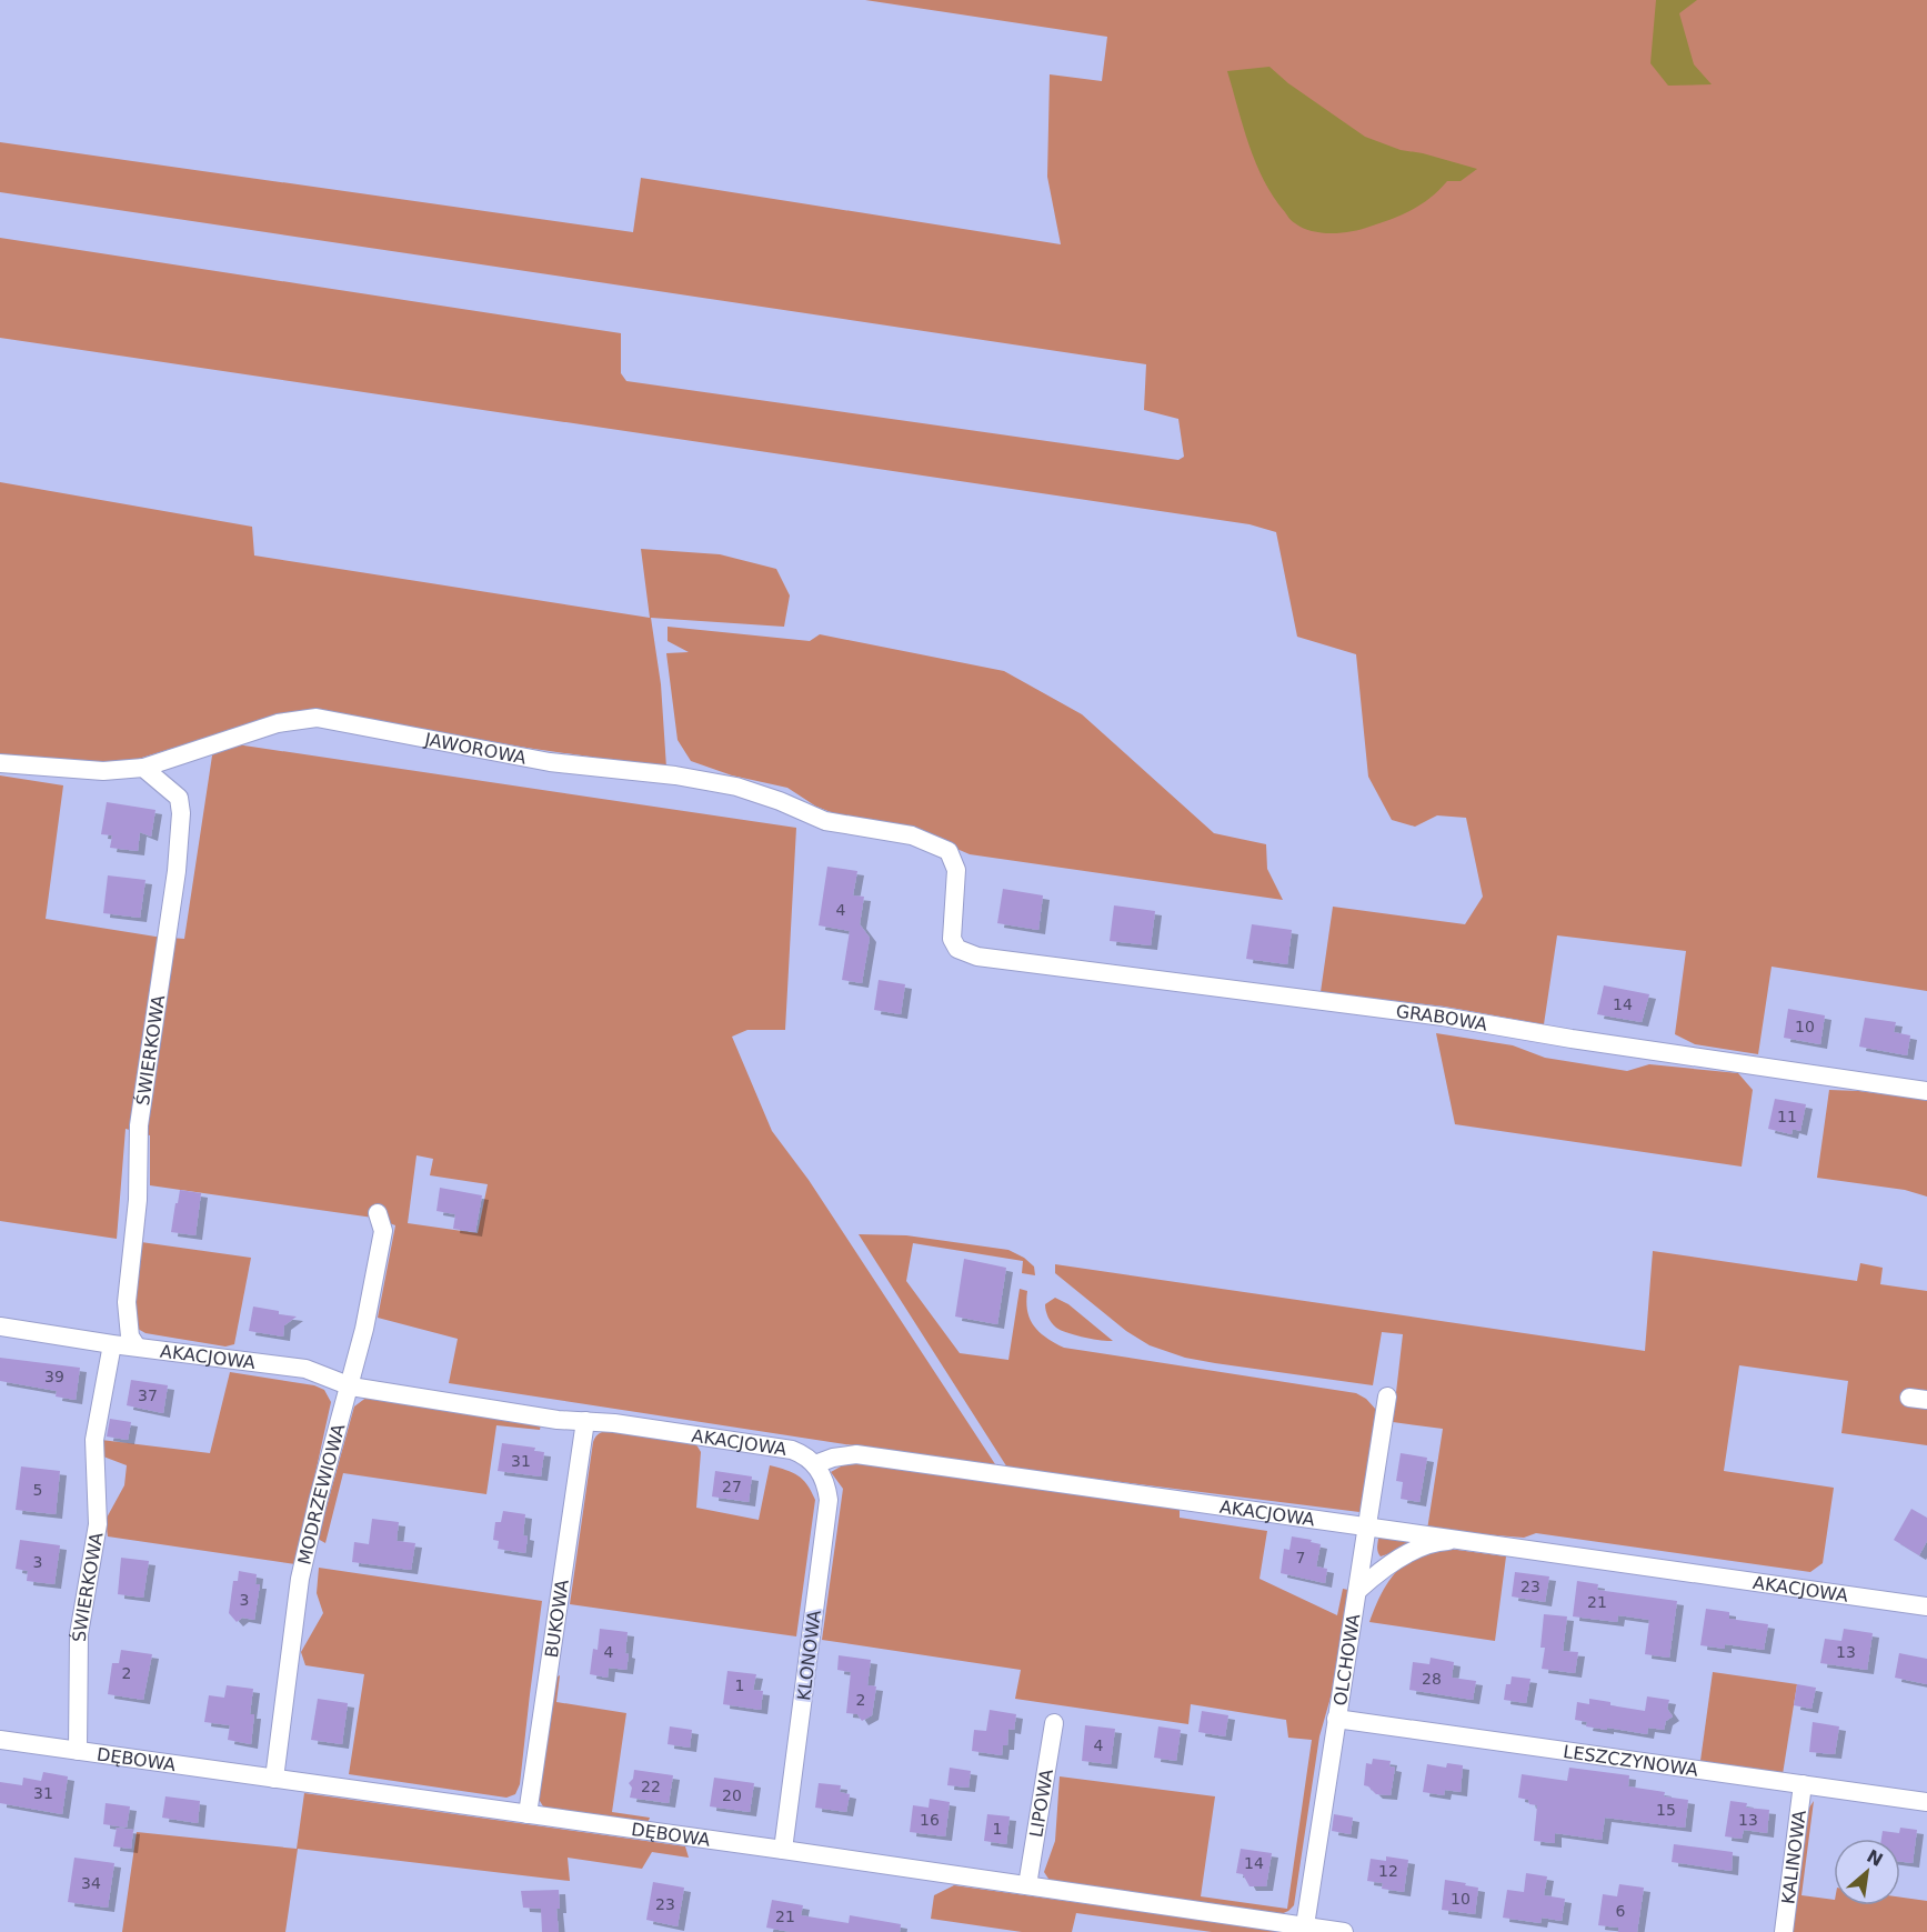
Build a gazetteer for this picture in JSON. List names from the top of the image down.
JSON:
{
  "streets": {
    "street": [
      "JAWOROWA",
      "GRABOWA",
      "ŚWIERKOWA",
      "AKACJOWA",
      "MODRZEWIOWA",
      "BUKOWA",
      "KLONOWA",
      "OLCHOWA",
      "DĘBOWA",
      "LESZCZYNOWA",
      "LIPOWA",
      "KALINOWA"
    ]
  },
  "crossings": [
    ["JAWOROWA", "GRABOWA"],
    ["JAWOROWA", "ŚWIERKOWA"],
    ["ŚWIERKOWA", "AKACJOWA"],
    ["ŚWIERKOWA", "DĘBOWA"],
    ["AKACJOWA", "MODRZEWIOWA"],
    ["AKACJOWA", "BUKOWA"],
    ["AKACJOWA", "KLONOWA"],
    ["AKACJOWA", "OLCHOWA"],
    ["MODRZEWIOWA", "DĘBOWA"],
    ["BUKOWA", "DĘBOWA"],
    ["KLONOWA", "DĘBOWA"],
    ["OLCHOWA", "DĘBOWA"],
    ["OLCHOWA", "LESZCZYNOWA"],
    ["DĘBOWA", "LIPOWA"],
    ["LESZCZYNOWA", "KALINOWA"]
  ],
  "house_numbers": [
    "4",
    "14",
    "10",
    "11",
    "39",
    "37",
    "31",
    "27",
    "5",
    "7",
    "3",
    "23",
    "3",
    "21",
    "4",
    "13",
    "2",
    "28",
    "1",
    "2",
    "4",
    "22",
    "31",
    "20",
    "15",
    "16",
    "13",
    "1",
    "14",
    "12",
    "34",
    "10",
    "23",
    "6",
    "21"
  ],
  "north": "top right"
}
